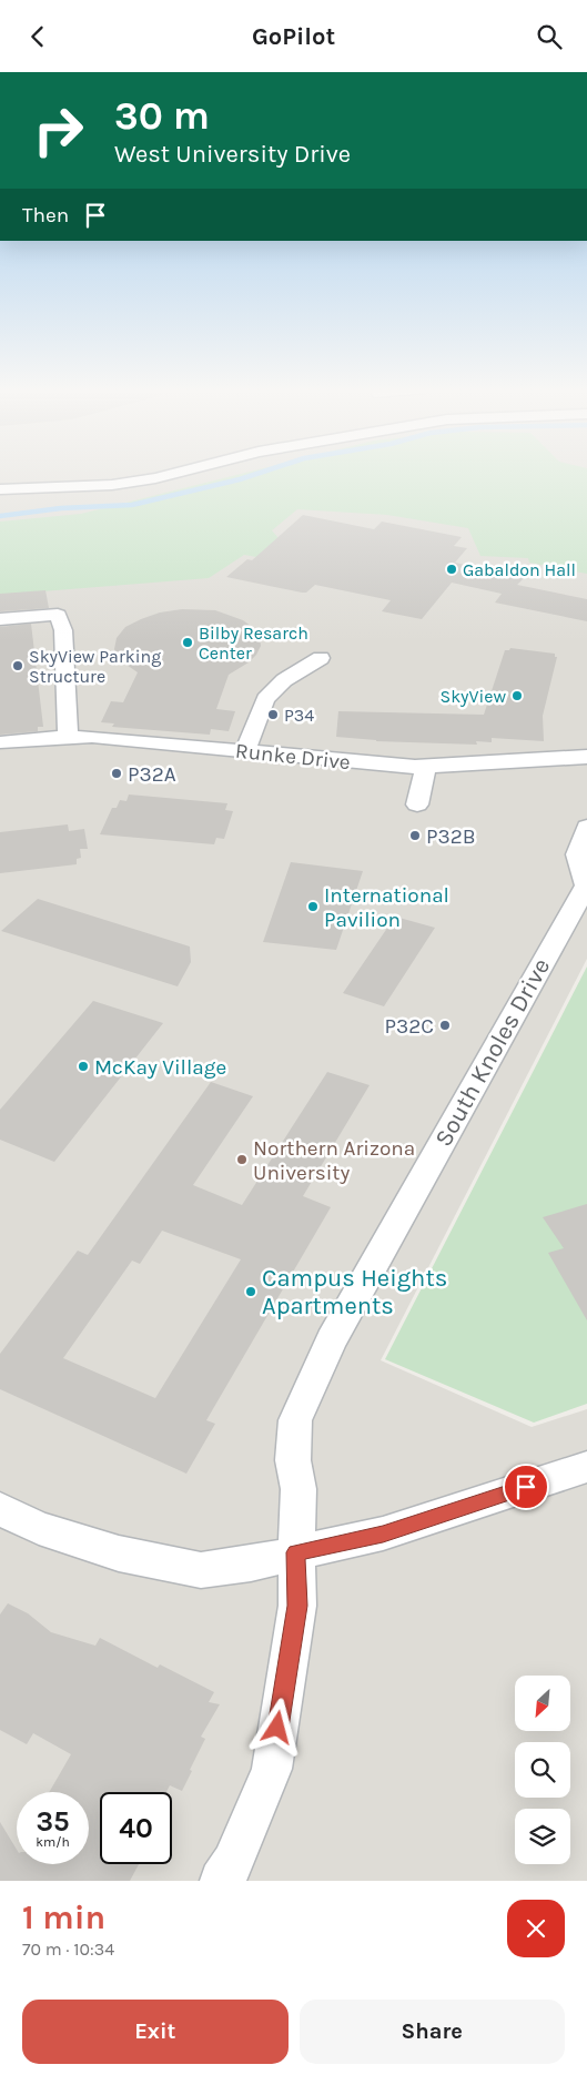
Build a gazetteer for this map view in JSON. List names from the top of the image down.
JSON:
{
  "streets": {
    "street": ["Runke Drive", "South Knoles Drive"]
  },
  "places": [
    "Gabaldon Hall",
    "Bilby Resarch Center",
    "SkyView Parking Structure",
    "SkyView",
    "P34",
    "P32A",
    "P32B",
    "International Pavilion",
    "P32C",
    "McKay Village",
    "Northern Arizona University",
    "Campus Heights Apartments"
  ],
  "north": "bottom left",
  "page": {
    "header": "GoPilot",
    "turn": ["30 m", "West University Drive"],
    "then": "Then",
    "speed": "35 km/h",
    "limit": "40",
    "heading": ["1 min", "70 m · 10:34"],
    "buttons": ["Exit", "Share"]
  }
}
